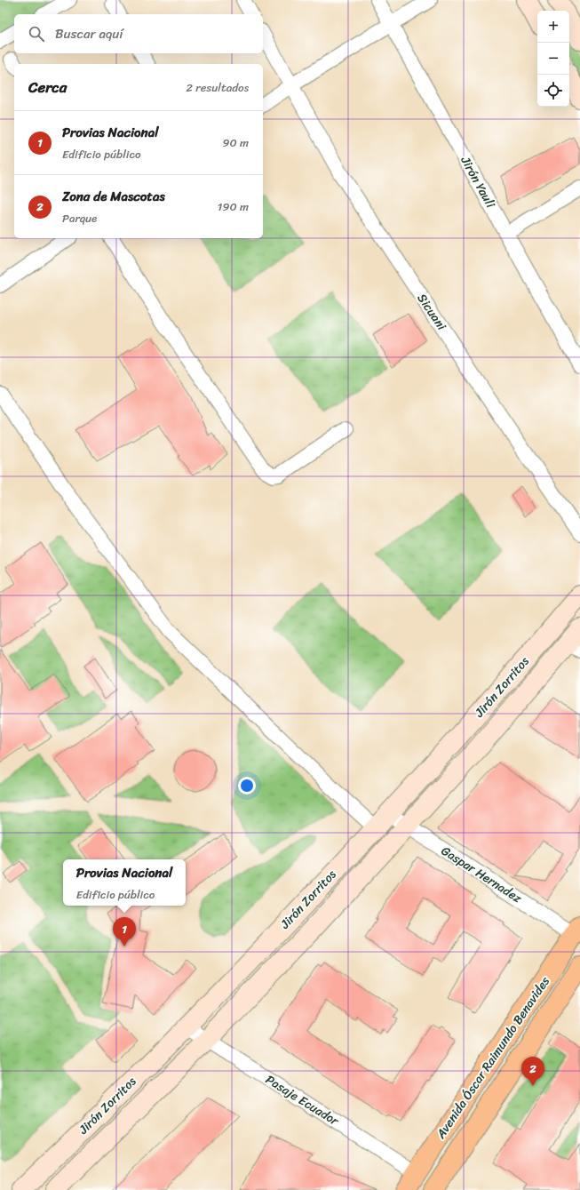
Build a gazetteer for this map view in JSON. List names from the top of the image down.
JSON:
{
  "streets": {
    "main road": ["Jirón Zorritos", "Avenida Óscar Raimundo Benavides"],
    "street": [
      "Jirón Yauli",
      "Sicuani",
      "Gaspar Hernadez",
      "Pasaje Ecuador"
    ]
  },
  "crossings": [
    ["Jirón Zorritos", "Gaspar Hernadez"],
    ["Jirón Zorritos", "Pasaje Ecuador"],
    ["Gaspar Hernadez", "Avenida Óscar Raimundo Benavides"],
    ["Avenida Óscar Raimundo Benavides", "Pasaje Ecuador"]
  ],
  "page": {
    "map_buttons": ["+", "−"],
    "search": "Buscar aquí",
    "heading": ["Cerca", "2 resultados"],
    "list": [
      {
        "mark": "1",
        "name": "Provias Nacional",
        "note": "Edificio público",
        "value": "90 m"
      },
      {
        "mark": "2",
        "name": "Zona de Mascotas",
        "note": "Parque",
        "value": "190 m"
      }
    ],
    "popup": ["Provias Nacional", "Edificio público"],
    "pins": ["1", "2"]
  }
}
